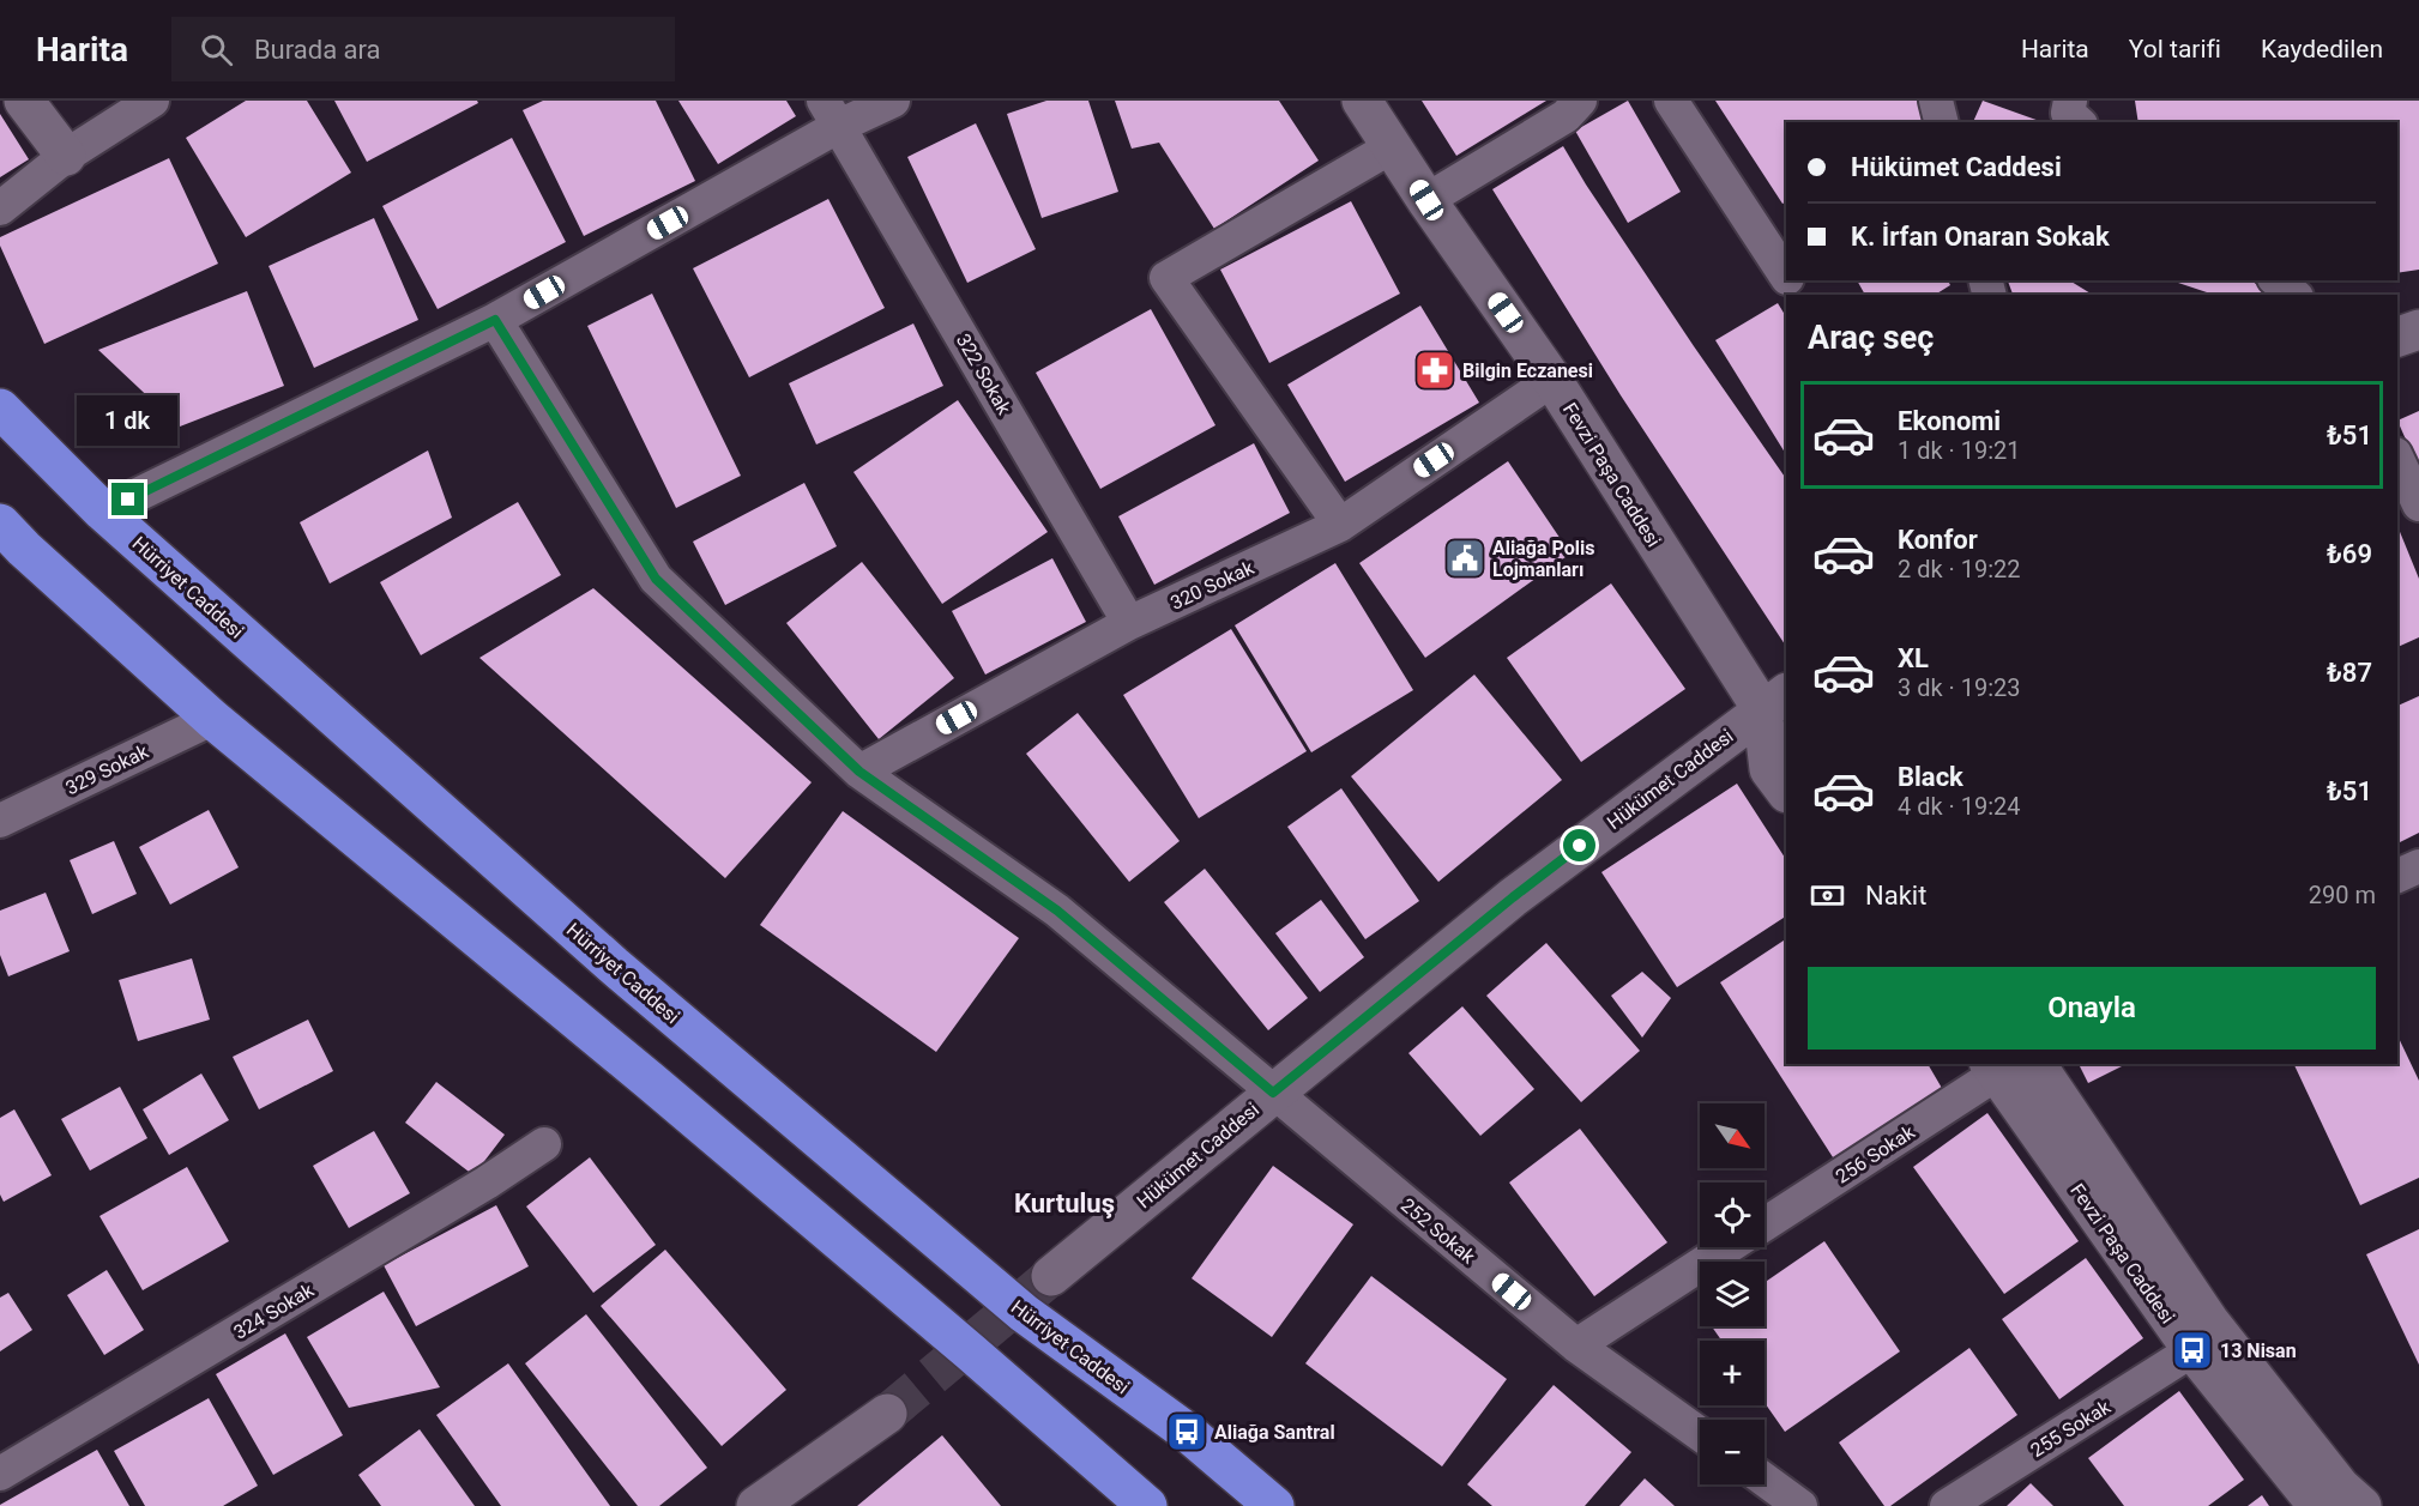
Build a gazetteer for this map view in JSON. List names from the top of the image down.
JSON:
{
  "streets": {
    "highway": ["Hürriyet Caddesi"],
    "street": [
      "322 Sokak",
      "Fevzi Paşa Caddesi",
      "320 Sokak",
      "329 Sokak",
      "Hükümet Caddesi",
      "256 Sokak",
      "252 Sokak",
      "324 Sokak",
      "255 Sokak"
    ]
  },
  "crossings": [
    ["322 Sokak", "320 Sokak"],
    ["Fevzi Paşa Caddesi", "320 Sokak"],
    ["Fevzi Paşa Caddesi", "Hükümet Caddesi"],
    ["Fevzi Paşa Caddesi", "256 Sokak"],
    ["Fevzi Paşa Caddesi", "255 Sokak"],
    ["320 Sokak", "252 Sokak"],
    ["Hükümet Caddesi", "252 Sokak"],
    ["256 Sokak", "252 Sokak"]
  ],
  "districts": ["Kurtuluş"],
  "places": {
    "pharmacy": ["Bilgin Eczanesi"],
    "public building": ["Aliağa Polis Lojmanları"],
    "bus stop": ["13 Nisan", "Aliağa Santral"]
  },
  "north": "bottom right",
  "page": {
    "header": "Harita",
    "search": "Burada ara",
    "nav": ["Harita", "Yol tarifi", "Kaydedilen"],
    "banner": ["Hükümet Caddesi", "K. İrfan Onaran Sokak"],
    "heading": "Araç seç",
    "list": [
      {
        "name": "Ekonomi",
        "note": "1 dk · 19:21",
        "value": "₺51"
      },
      {
        "name": "Konfor",
        "note": "2 dk · 19:22",
        "value": "₺69"
      },
      {
        "name": "XL",
        "note": "3 dk · 19:23",
        "value": "₺87"
      },
      {
        "name": "Black",
        "note": "4 dk · 19:24",
        "value": "₺51"
      }
    ],
    "bubble": "1 dk",
    "pay": ["Nakit", "290 m"],
    "buttons": "Onayla",
    "map_buttons": ["+", "−"]
  }
}
